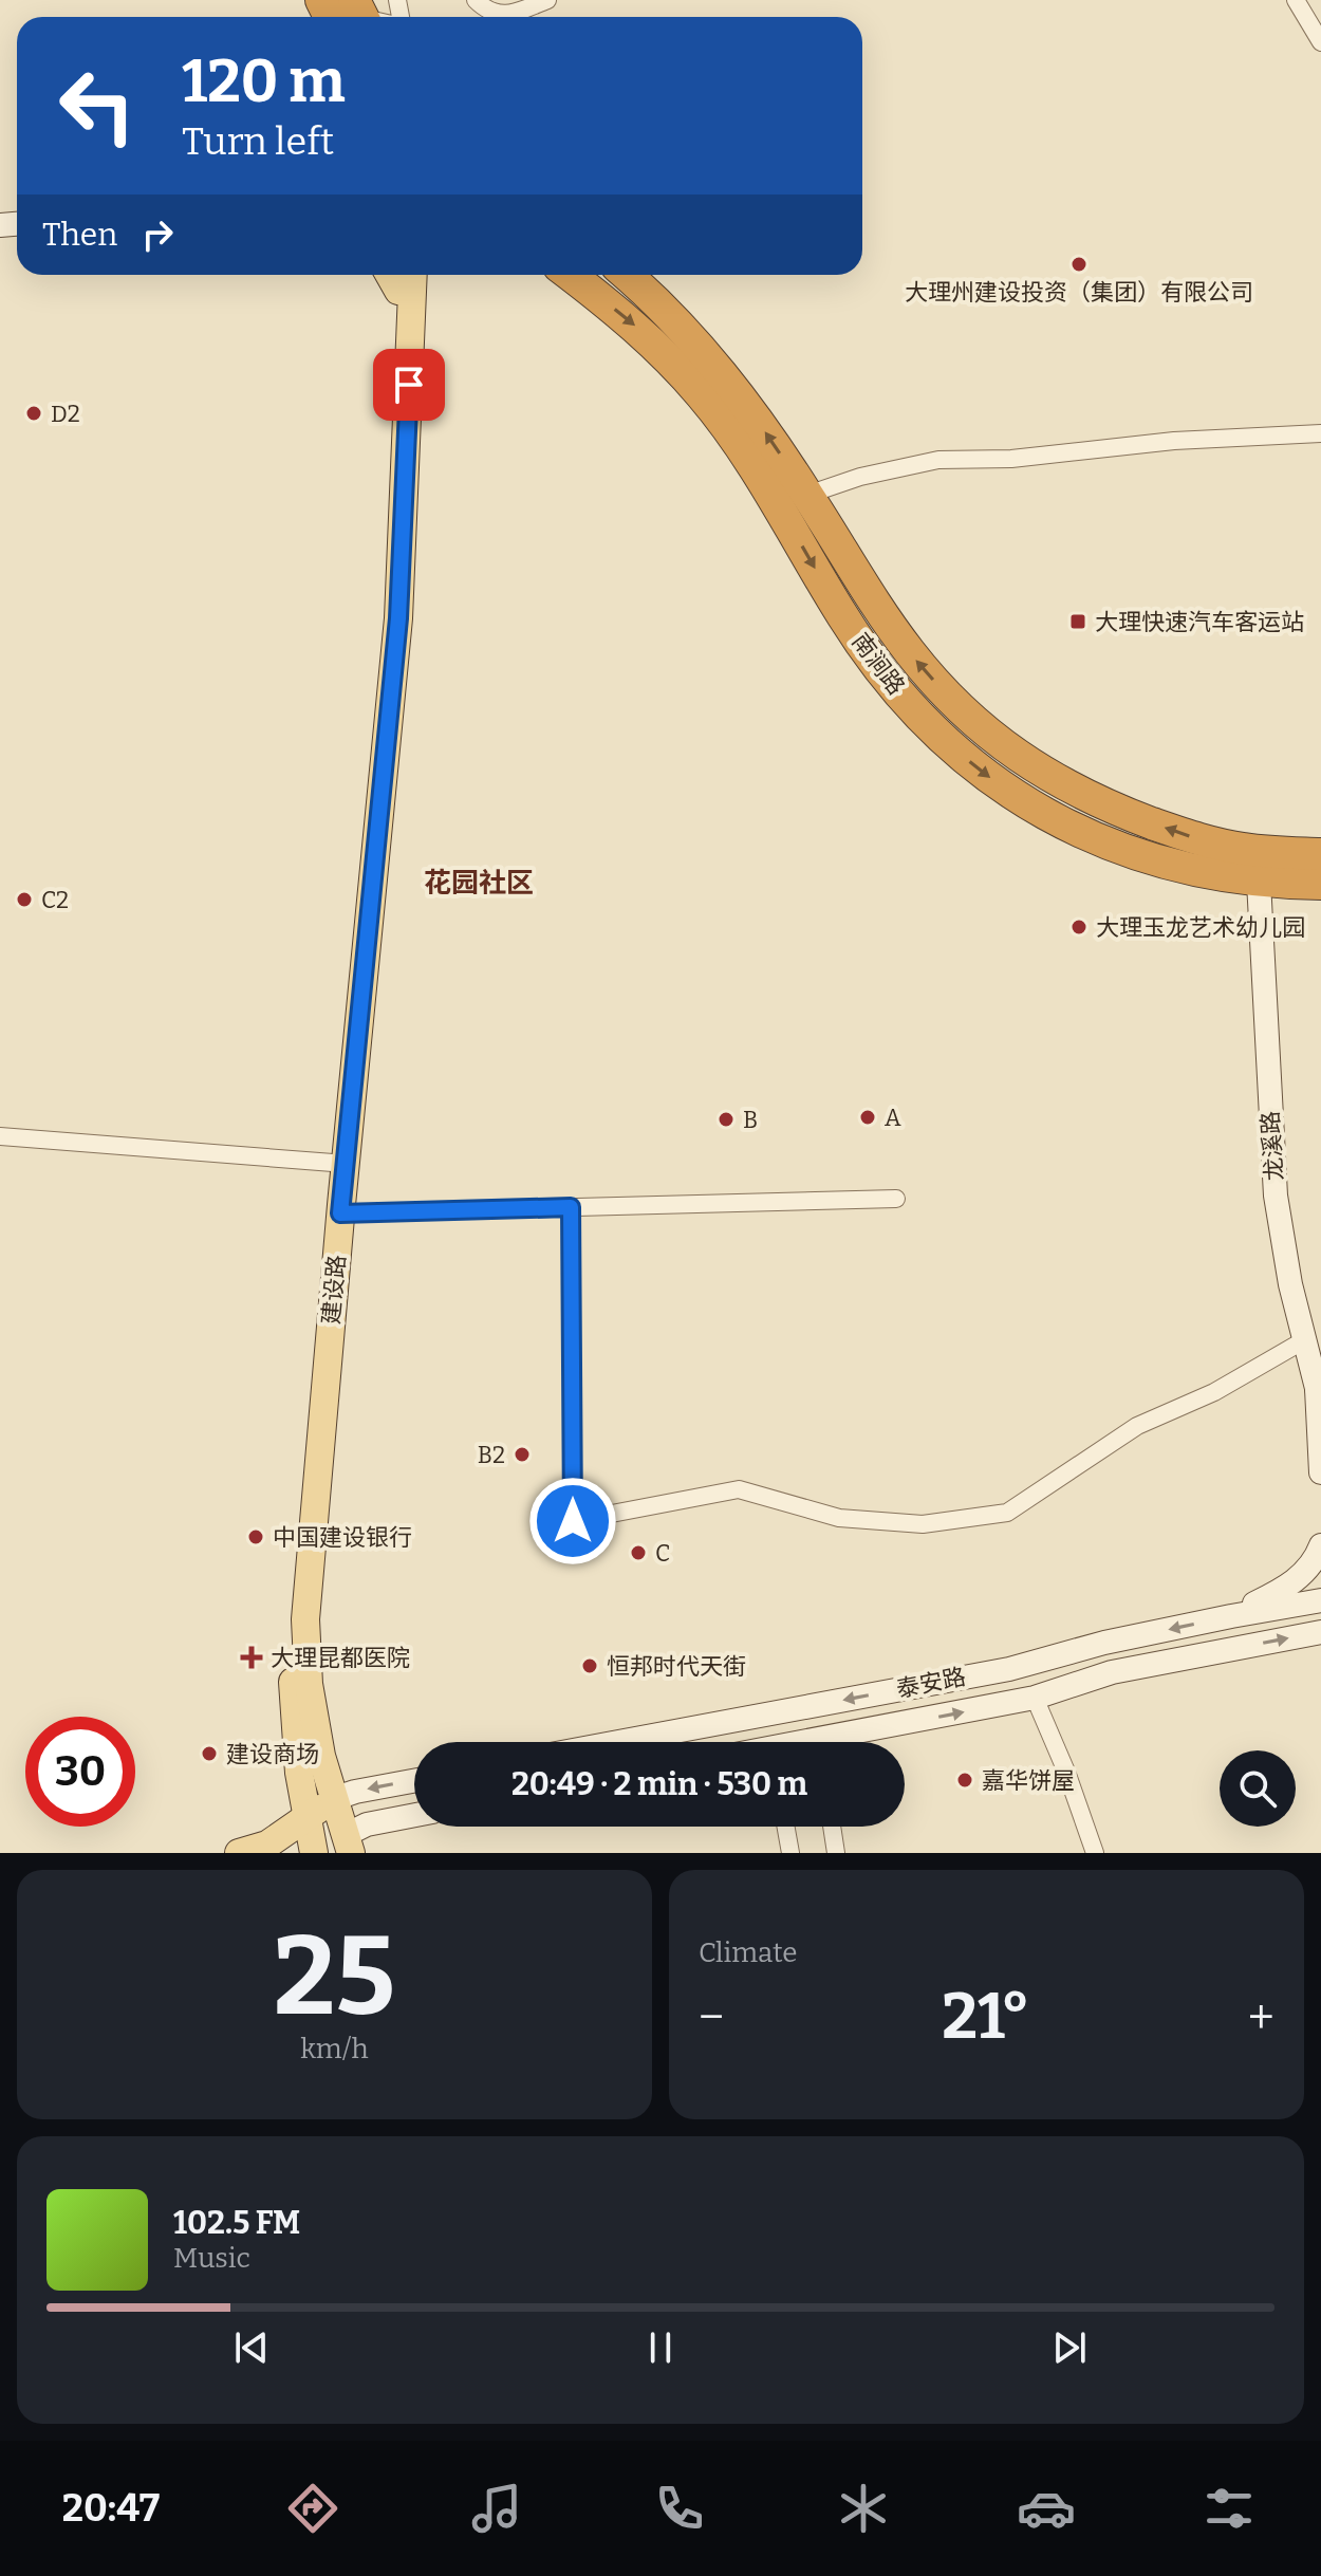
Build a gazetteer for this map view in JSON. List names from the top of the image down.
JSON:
{
  "streets": {
    "highway": ["南涧路"],
    "main road": ["龙溪路", "建设路", "泰安路"]
  },
  "crossings": [
    ["南涧路", "龙溪路"]
  ],
  "districts": ["花园社区"],
  "places": {
    "other": [
      "大理州建设投资（集团）有限公司",
      "D2",
      "C2",
      "大理玉龙艺术幼儿园",
      "A",
      "B",
      "B2",
      "中国建设银行",
      "C",
      "恒邦时代天街",
      "建设商场",
      "嘉华饼屋"
    ],
    "transit": ["大理快速汽车客运站"],
    "health": ["大理昆都医院"]
  },
  "page": {
    "turn": ["120 m", "Turn left"],
    "then": "Then",
    "limit": "30",
    "trip": "20:49 · 2 min · 530 m",
    "tile": [
      ["25", "km/h"],
      "Climate"
    ],
    "heat": ["−", "21°", "+"],
    "song": ["102.5 FM", "Music"],
    "tabs": "20:47"
  }
}
